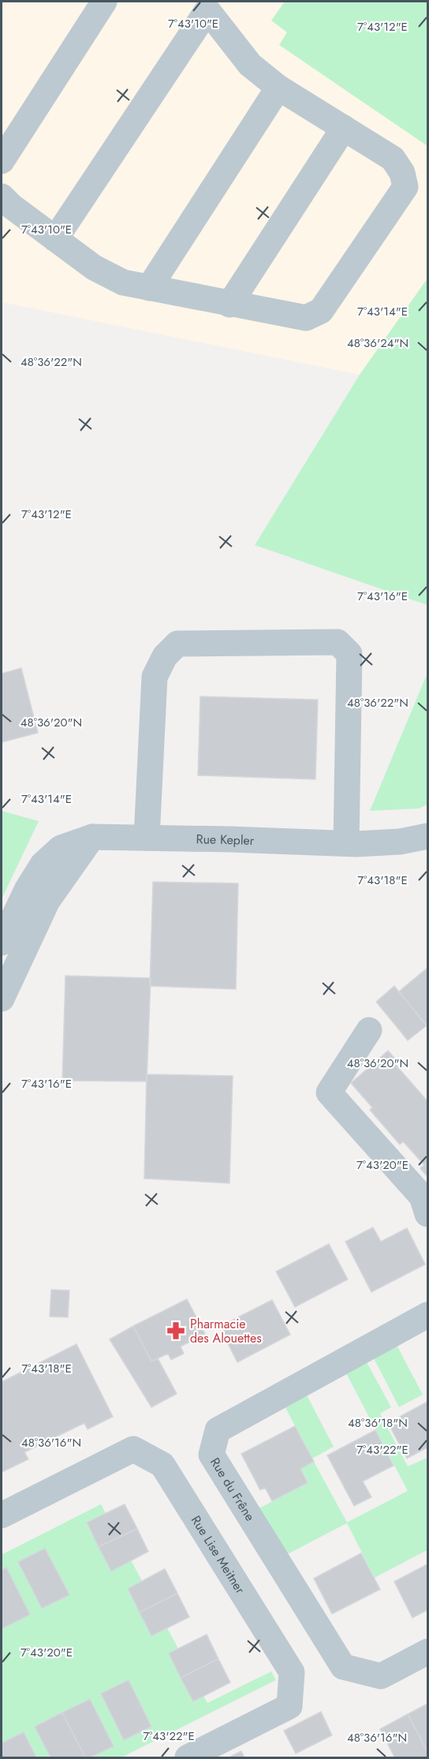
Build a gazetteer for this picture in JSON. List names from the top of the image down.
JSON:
{
  "streets": {
    "street": ["Rue Kepler", "Rue du Frêne", "Rue Lise Meitner"]
  },
  "places": {
    "pharmacy": ["Pharmacie des Alouettes"]
  },
  "coordinates": [
    "7°43'10\"E",
    "7°43'12\"E",
    "7°43'14\"E",
    "48°36'24\"N",
    "48°36'22\"N",
    "7°43'16\"E",
    "48°36'20\"N",
    "7°43'18\"E",
    "7°43'20\"E",
    "48°36'18\"N",
    "48°36'16\"N",
    "7°43'22\"E"
  ]
}
